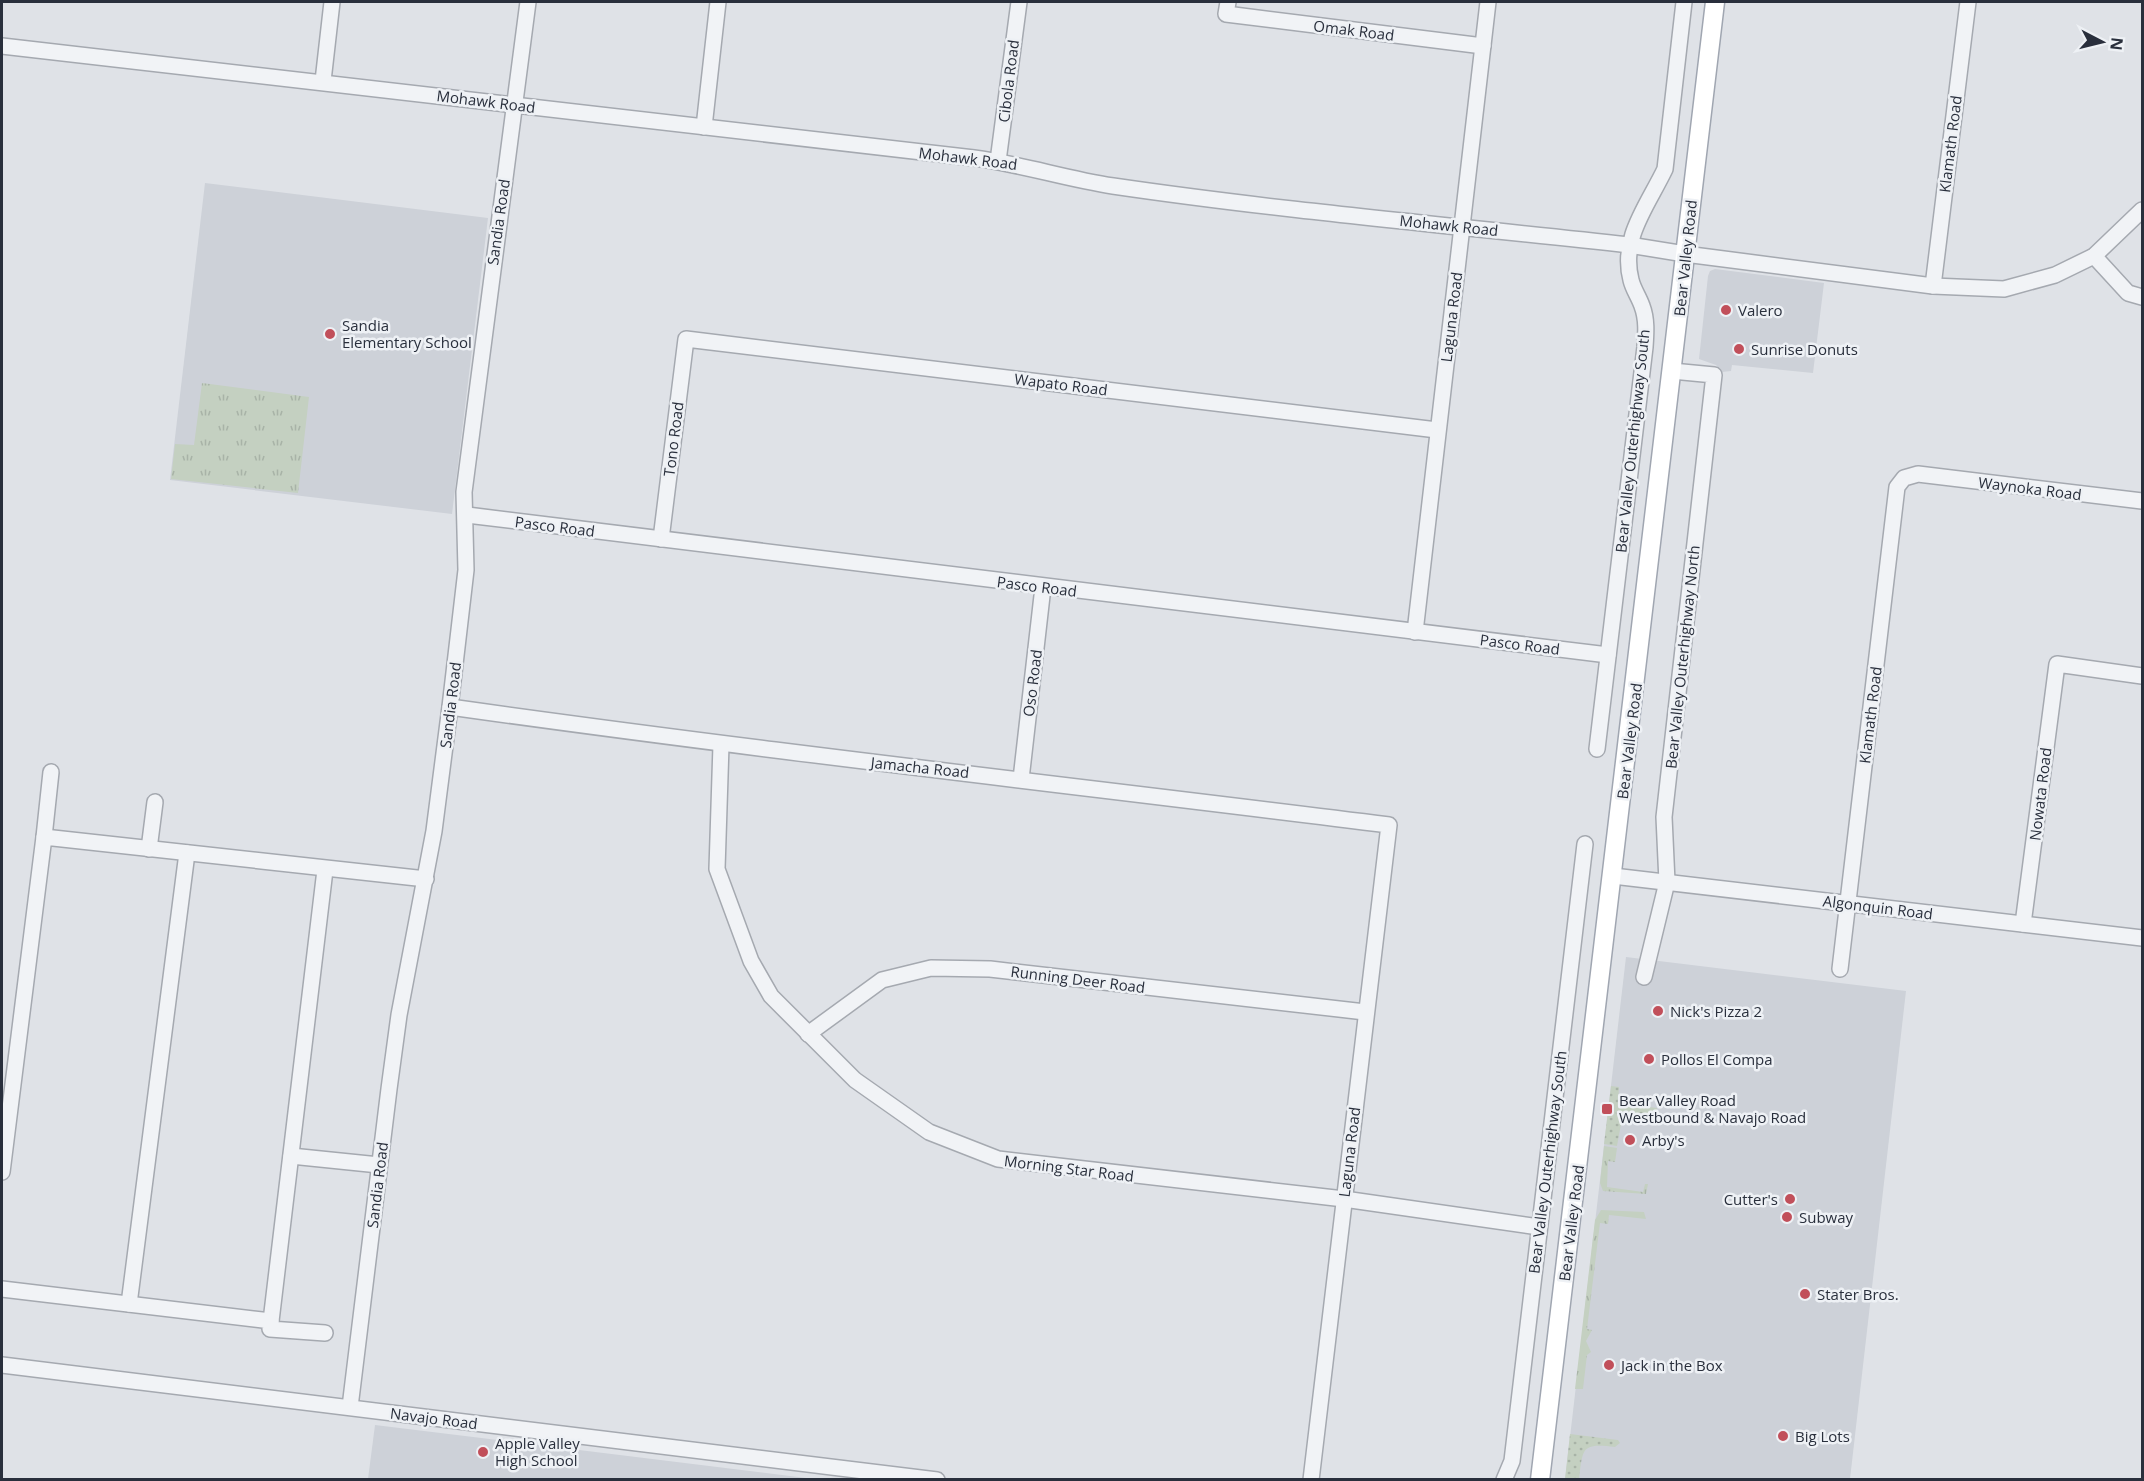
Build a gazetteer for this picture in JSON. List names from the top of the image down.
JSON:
{
  "streets": {
    "main road": ["Bear Valley Road"],
    "street": [
      "Omak Road",
      "Cibola Road",
      "Mohawk Road",
      "Klamath Road",
      "Sandia Road",
      "Laguna Road",
      "Wapato Road",
      "Tono Road",
      "Bear Valley Outerhighway South",
      "Waynoka Road",
      "Pasco Road",
      "Bear Valley Outerhighway North",
      "Oso Road",
      "Jamacha Road",
      "Nowata Road",
      "Algonquin Road",
      "Running Deer Road",
      "Morning Star Road",
      "Navajo Road"
    ]
  },
  "crossings": [
    ["Omak Road", "Laguna Road"],
    ["Cibola Road", "Mohawk Road"],
    ["Mohawk Road", "Klamath Road"],
    ["Mohawk Road", "Sandia Road"],
    ["Mohawk Road", "Bear Valley Road"],
    ["Mohawk Road", "Laguna Road"],
    ["Mohawk Road", "Bear Valley Outerhighway South"],
    ["Klamath Road", "Waynoka Road"],
    ["Klamath Road", "Algonquin Road"],
    ["Sandia Road", "Pasco Road"],
    ["Sandia Road", "Jamacha Road"],
    ["Sandia Road", "Navajo Road"],
    ["Bear Valley Road", "Bear Valley Outerhighway North"],
    ["Bear Valley Road", "Algonquin Road"],
    ["Laguna Road", "Wapato Road"],
    ["Laguna Road", "Pasco Road"],
    ["Laguna Road", "Jamacha Road"],
    ["Laguna Road", "Running Deer Road"],
    ["Laguna Road", "Morning Star Road"],
    ["Wapato Road", "Tono Road"],
    ["Tono Road", "Pasco Road"],
    ["Bear Valley Outerhighway South", "Pasco Road"],
    ["Bear Valley Outerhighway South", "Morning Star Road"],
    ["Pasco Road", "Oso Road"],
    ["Bear Valley Outerhighway North", "Algonquin Road"],
    ["Oso Road", "Jamacha Road"],
    ["Jamacha Road", "Morning Star Road"],
    ["Nowata Road", "Algonquin Road"],
    ["Running Deer Road", "Morning Star Road"]
  ],
  "places": {
    "other": [
      "Valero",
      "Sandia Elementary School",
      "Sunrise Donuts",
      "Nick's Pizza 2",
      "Pollos El Compa",
      "Arby's",
      "Cutter's",
      "Subway",
      "Stater Bros.",
      "Jack in the Box",
      "Big Lots",
      "Apple Valley High School"
    ],
    "transit": ["Bear Valley Road Westbound & Navajo Road"]
  },
  "north": "right"
}
